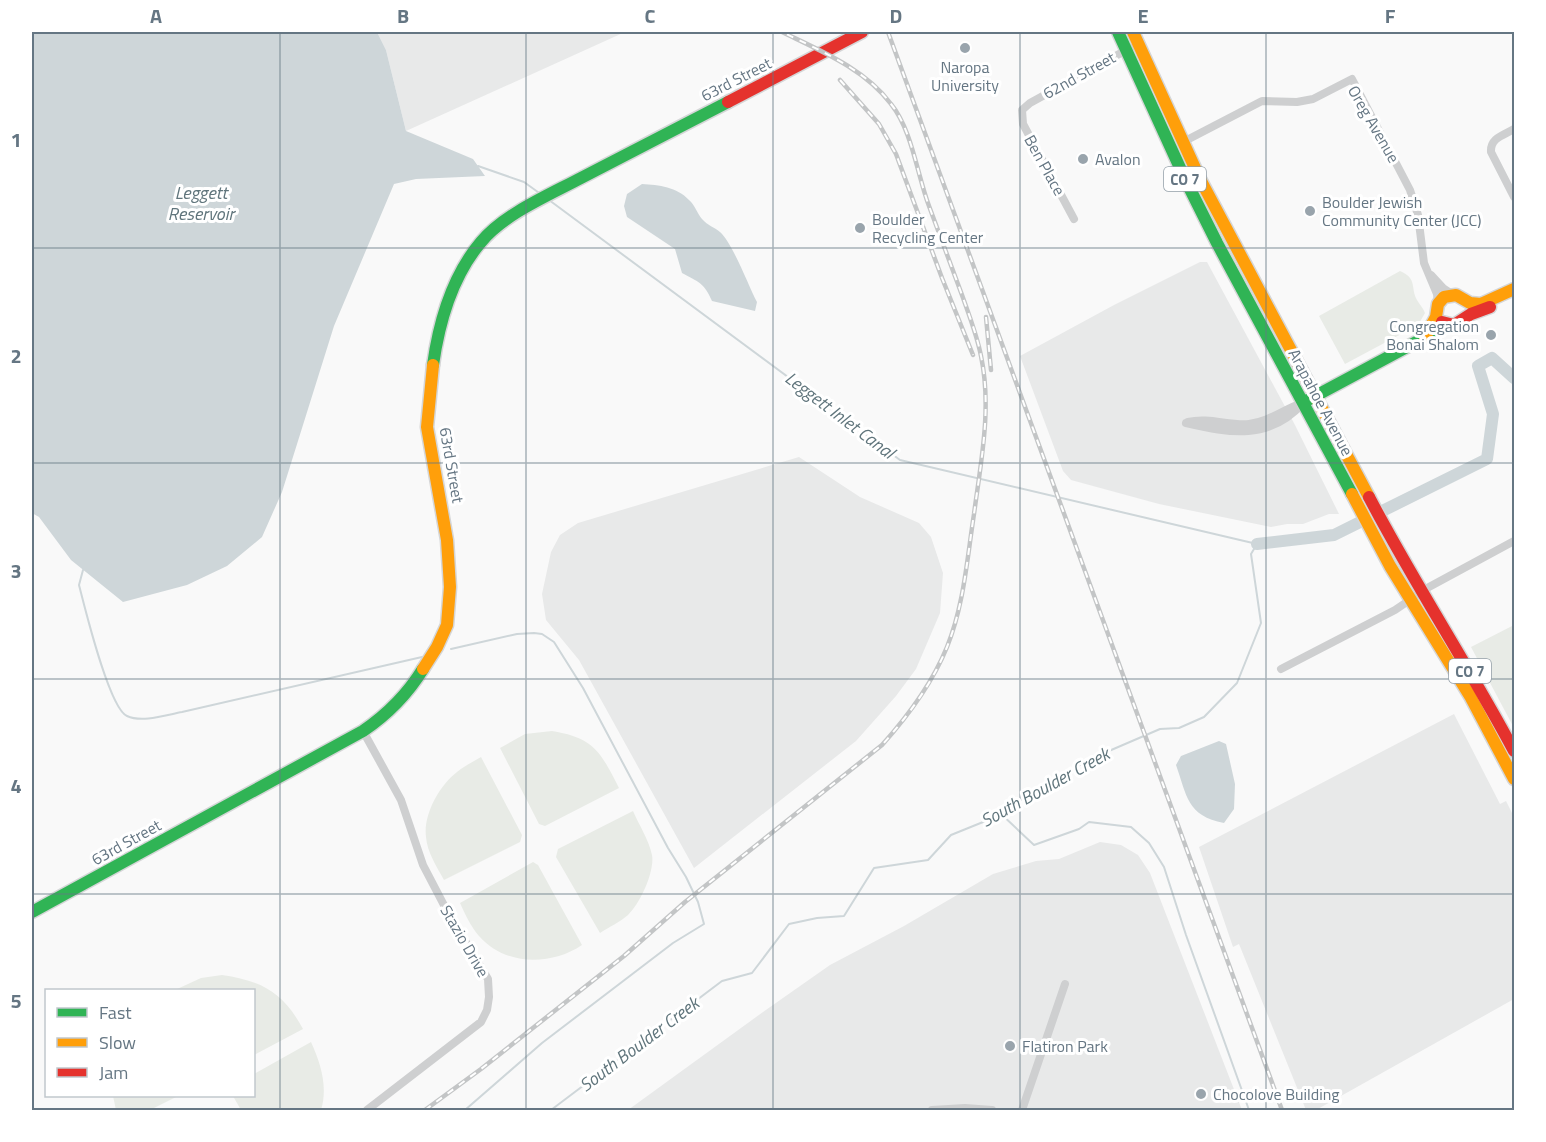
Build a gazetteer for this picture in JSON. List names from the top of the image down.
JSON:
{
  "streets": {
    "street": [
      "62nd Street",
      "63rd Street",
      "Oreg Avenue",
      "Ben Place",
      "CO 7",
      "Arapahoe Avenue",
      "Stazio Drive"
    ]
  },
  "crossings": [
    ["62nd Street", "Ben Place"],
    ["62nd Street", "Arapahoe Avenue"],
    ["63rd Street", "Stazio Drive"],
    ["Oreg Avenue", "Arapahoe Avenue"]
  ],
  "water": ["Leggett Reservoir", "Leggett Inlet Canal", "South Boulder Creek"],
  "places": [
    "Naropa University",
    "Avalon",
    "Boulder Jewish Community Center (JCC)",
    "Boulder Recycling Center",
    "Congregation Bonai Shalom",
    "Flatiron Park",
    "Chocolove Building"
  ],
  "legend": ["Fast", "Slow", "Jam"],
  "grid": {
    "columns": [
      "A",
      "B",
      "C",
      "D",
      "E",
      "F"
    ],
    "rows": [
      "1",
      "2",
      "3",
      "4",
      "5"
    ]
  }
}
